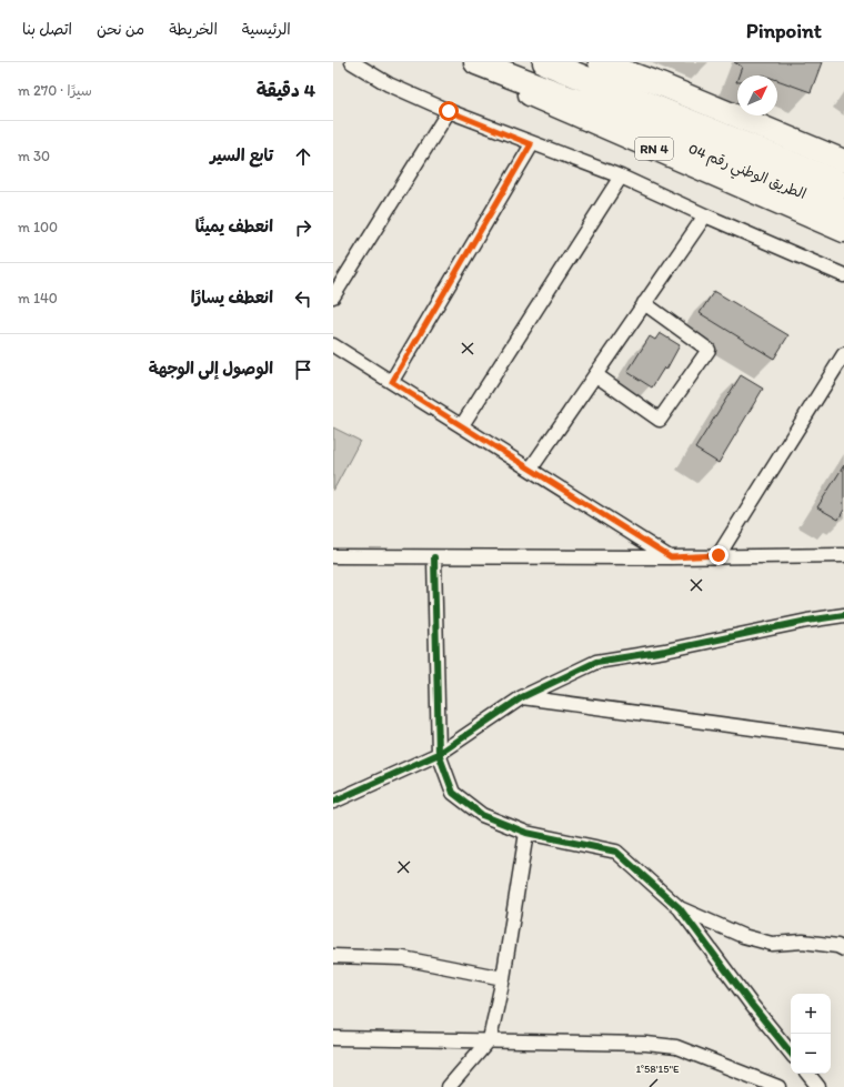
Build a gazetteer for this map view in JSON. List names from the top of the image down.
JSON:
{
  "streets": {
    "highway": ["RN 4", "الطريق الوطني رقم 04"]
  },
  "north": "top right",
  "page": {
    "header": "Pinpoint",
    "nav": [
      "الرئيسية",
      "الخريطة",
      "من نحن",
      "اتصل بنا"
    ],
    "heading": ["4 دقيقة", "سيرًا · 270 m"],
    "list": [
      ["تابع السير", "30 m"],
      ["انعطف يمينًا", "100 m"],
      ["انعطف يسارًا", "140 m"],
      "الوصول إلى الوجهة"
    ],
    "map_buttons": ["+", "−"]
  },
  "coordinates": ["1°58'15\"E"]
}
